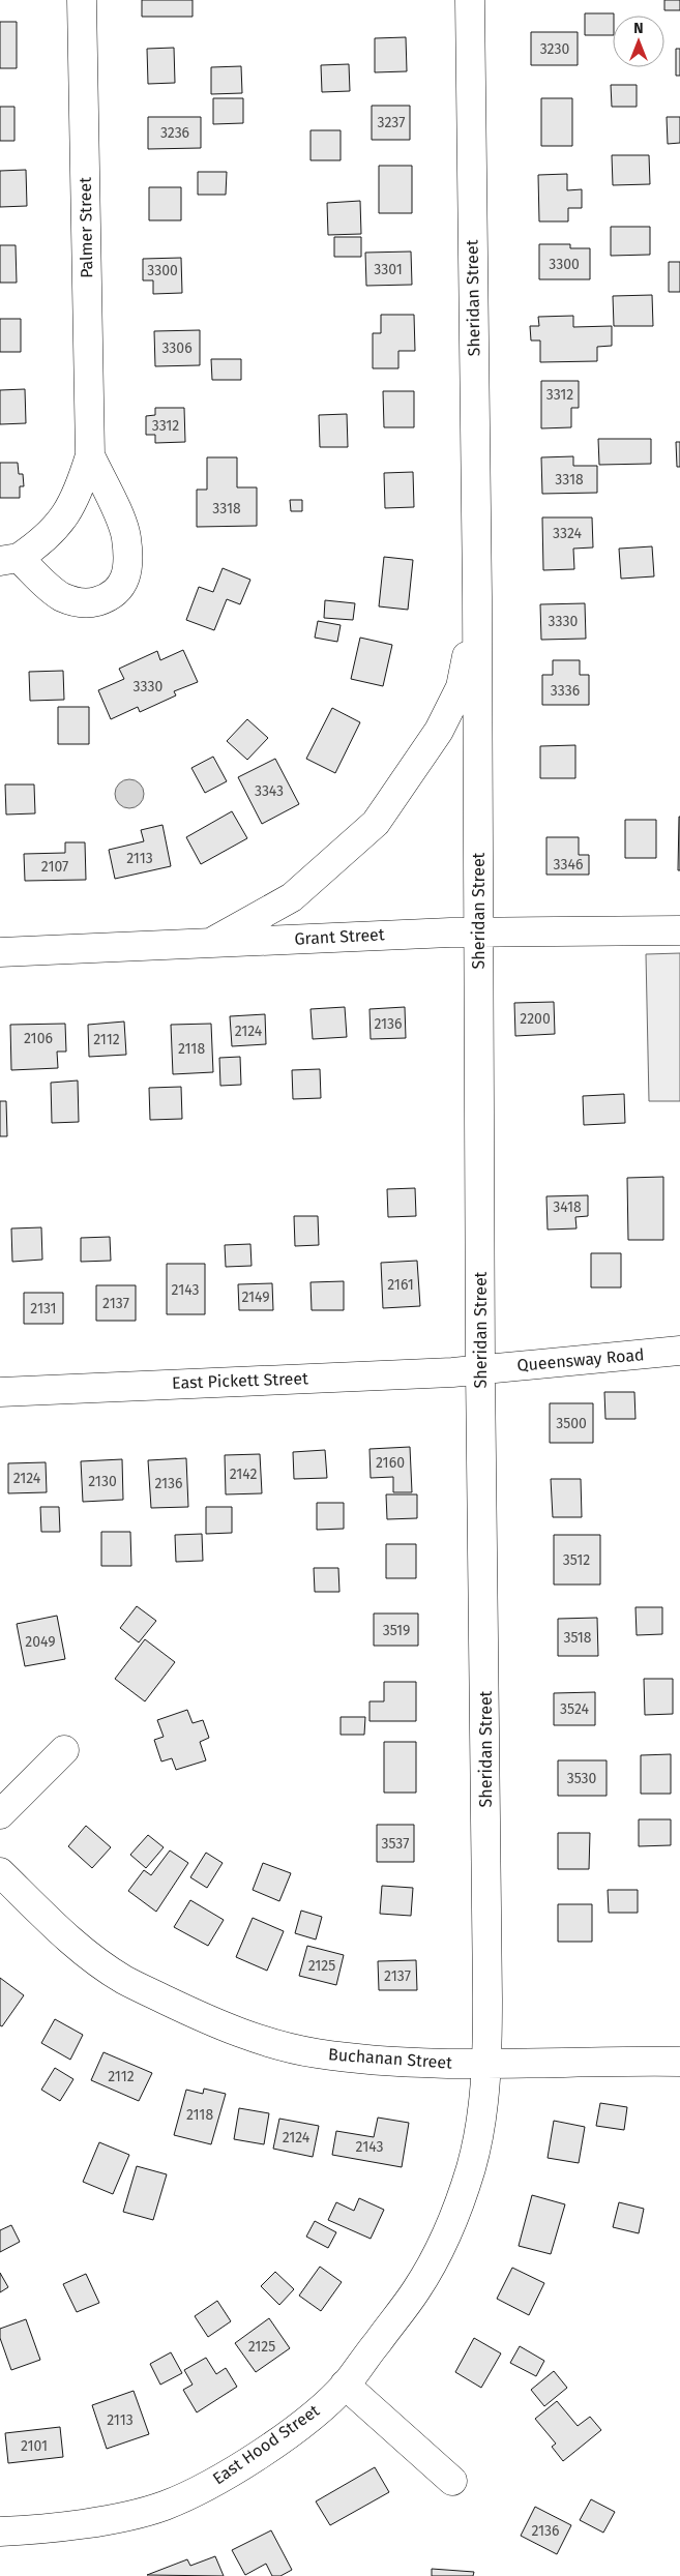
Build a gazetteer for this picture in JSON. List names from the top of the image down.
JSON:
{
  "streets": {
    "street": [
      "Palmer Street",
      "Sheridan Street",
      "Grant Street",
      "Queensway Road",
      "East Pickett Street",
      "Buchanan Street",
      "East Hood Street"
    ]
  },
  "crossings": [
    ["Sheridan Street", "Grant Street"],
    ["Sheridan Street", "Queensway Road"],
    ["Sheridan Street", "East Pickett Street"],
    ["Sheridan Street", "Buchanan Street"],
    ["Sheridan Street", "East Hood Street"],
    ["Queensway Road", "East Pickett Street"],
    ["Buchanan Street", "East Hood Street"]
  ],
  "house_numbers": [
    "3230",
    "3237",
    "3236",
    "3300",
    "3301",
    "3300",
    "3306",
    "3312",
    "3312",
    "3318",
    "3318",
    "3324",
    "3330",
    "3330",
    "3336",
    "3343",
    "2113",
    "3346",
    "2107",
    "2200",
    "2136",
    "2124",
    "2106",
    "2112",
    "2118",
    "3418",
    "2161",
    "2143",
    "2149",
    "2137",
    "2131",
    "3500",
    "2160",
    "2142",
    "2124",
    "2130",
    "2136",
    "3512",
    "3519",
    "3518",
    "2049",
    "3524",
    "3530",
    "3537",
    "2125",
    "2137",
    "2112",
    "2118",
    "2124",
    "2143",
    "2125",
    "2113",
    "2101",
    "2136"
  ],
  "north": "top"
}
